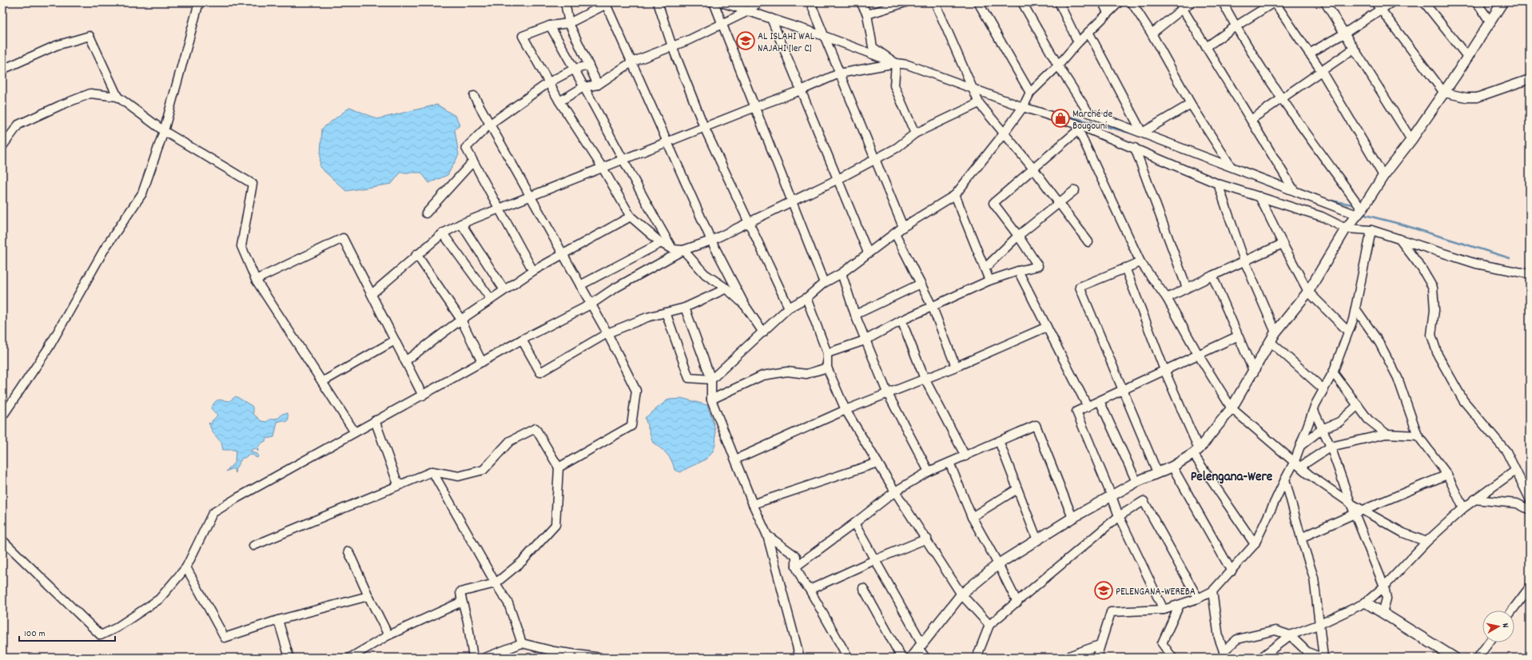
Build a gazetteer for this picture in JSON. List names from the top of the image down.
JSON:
{
  "districts": ["Pelengana-Were"],
  "places": {
    "school or university": ["AL ISLAHI WAL NAJAHI [1er C]", "PELENGANA-WEREBA"],
    "shop": ["Marché de Bougouni"]
  },
  "scale_bar": "100 m",
  "north": "right"
}
